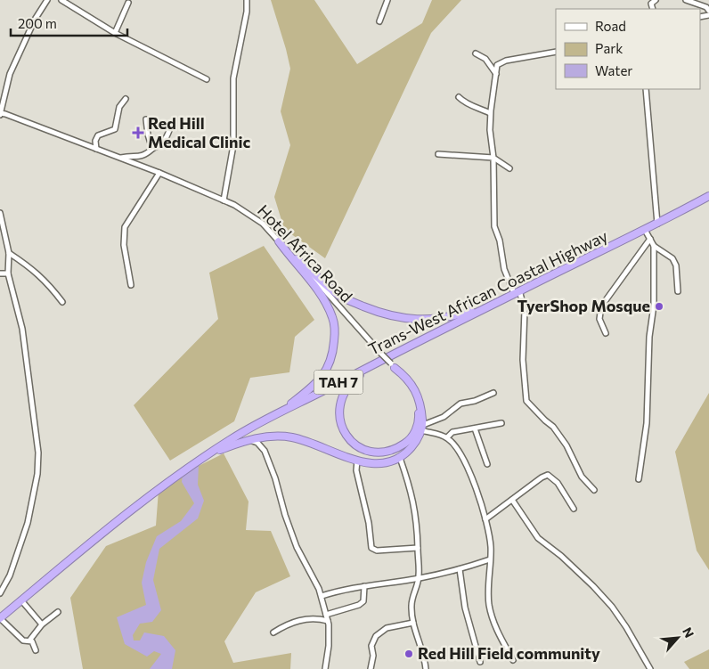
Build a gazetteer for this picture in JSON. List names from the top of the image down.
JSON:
{
  "streets": {
    "highway": ["Trans-West African Coastal Highway", "TAH 7"],
    "street": ["Hotel Africa Road"]
  },
  "places": {
    "health": ["Red Hill Medical Clinic"],
    "other": ["TyerShop Mosque", "Red Hill Field community"]
  },
  "legend": ["Road", "Park", "Water"],
  "scale_bar": "200 m",
  "north": "top right"
}
